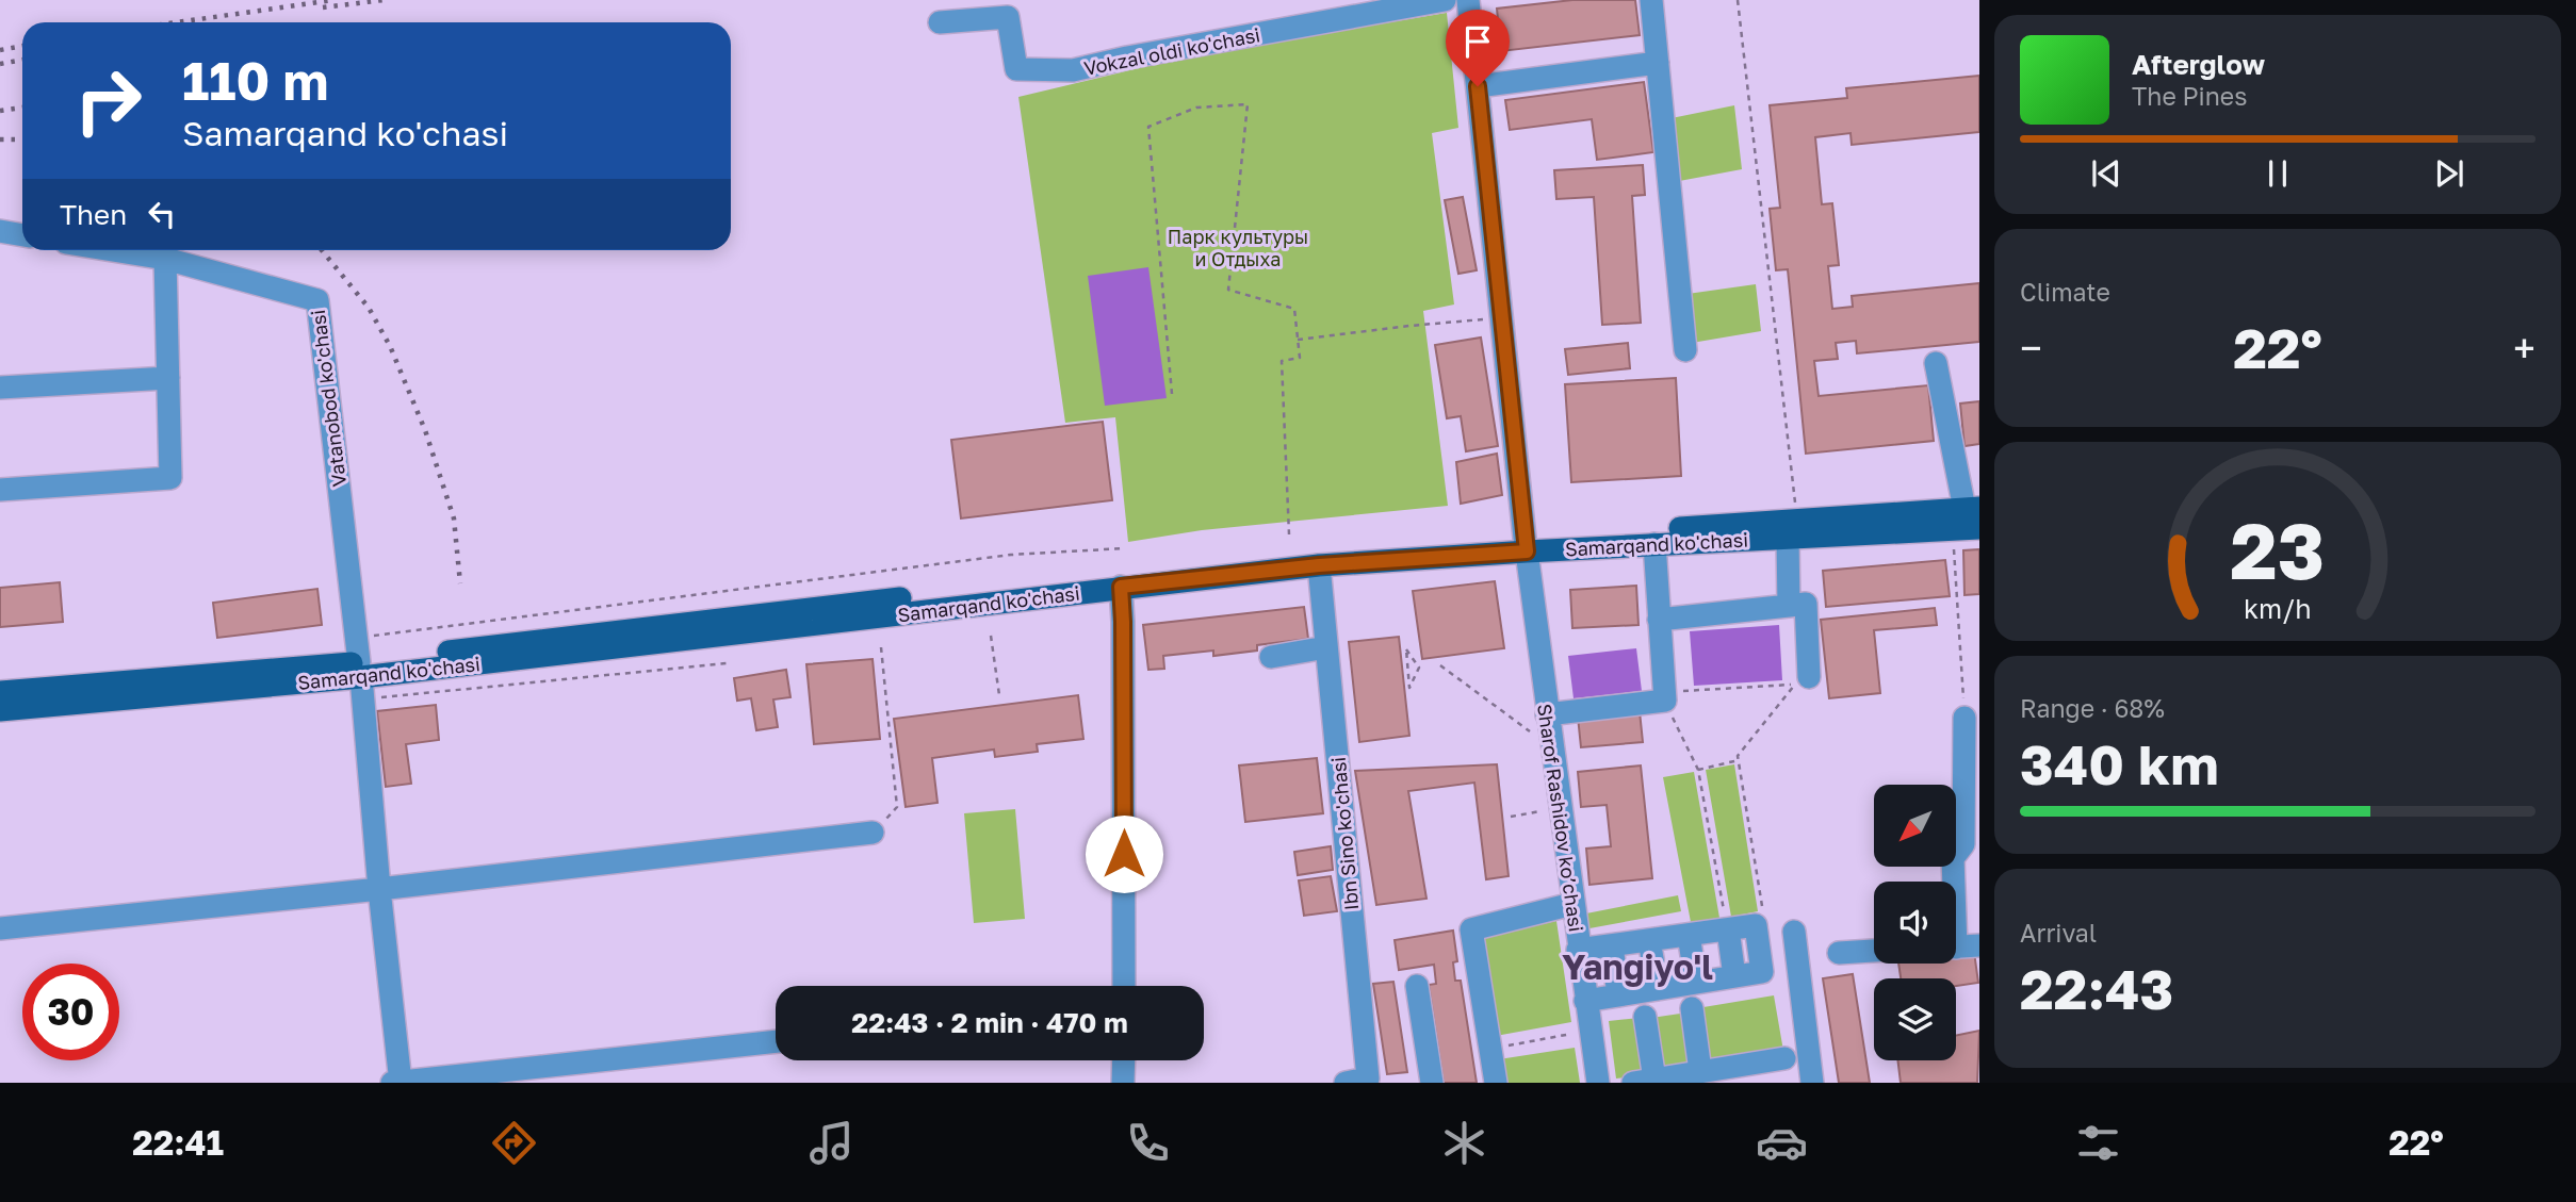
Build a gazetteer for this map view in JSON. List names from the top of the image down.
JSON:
{
  "streets": {
    "main road": ["Samarqand ko'chasi"],
    "street": [
      "Vokzal oldi ko'chasi",
      "Vatanobod ko'chasi",
      "Sharof Rashidov ko’chasi",
      "Ibn Sino ko'chasi"
    ]
  },
  "crossings": [
    ["Vatanobod ko'chasi", "Samarqand ko'chasi"],
    ["Samarqand ko'chasi", "Sharof Rashidov ko’chasi"],
    ["Samarqand ko'chasi", "Ibn Sino ko'chasi"]
  ],
  "districts": ["Yangiyo'l"],
  "parks": ["Парк культуры и Отдыха"],
  "north": "bottom left",
  "page": {
    "turn": ["110 m", "Samarqand ko'chasi"],
    "song": ["Afterglow", "The Pines"],
    "then": "Then",
    "tile": [
      "Climate",
      ["Range · 68%", "340 km"],
      ["Arrival", "22:43"]
    ],
    "heat": ["−", "22°", "+"],
    "limit": "30",
    "trip": "22:43 · 2 min · 470 m",
    "tabs": ["22:41", "22°"],
    "gauge": ["23", "km/h"]
  }
}
